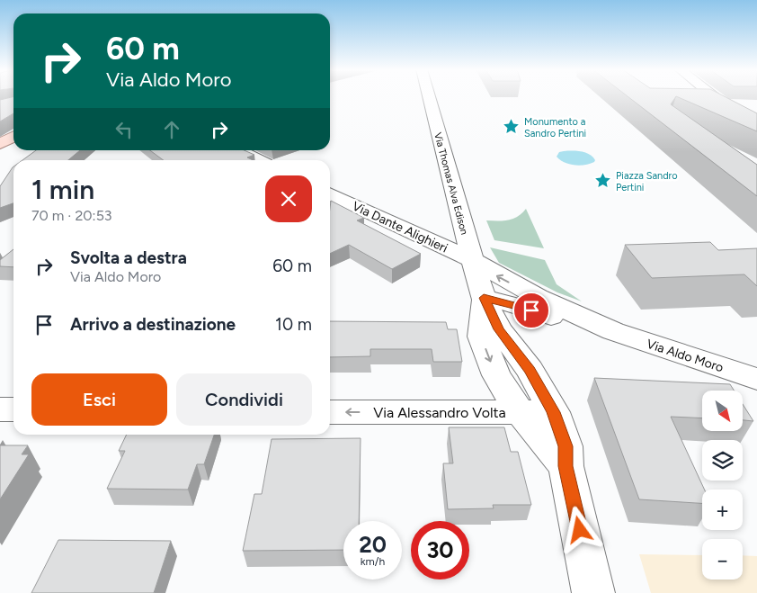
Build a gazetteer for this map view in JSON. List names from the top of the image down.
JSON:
{
  "streets": {
    "street": [
      "Via Thomas Alva Edison",
      "Via Dante Alighieri",
      "Via Aldo Moro",
      "Via Alessandro Volta"
    ]
  },
  "crossings": [
    ["Via Thomas Alva Edison", "Via Dante Alighieri"],
    ["Via Thomas Alva Edison", "Via Aldo Moro"],
    ["Via Thomas Alva Edison", "Via Alessandro Volta"],
    ["Via Dante Alighieri", "Via Aldo Moro"]
  ],
  "one_way": ["Via Alessandro Volta"],
  "places": {
    "place": ["Monumento a Sandro Pertini", "Piazza Sandro Pertini"]
  },
  "north": "bottom right",
  "page": {
    "turn": ["60 m", "Via Aldo Moro"],
    "heading": ["1 min", "70 m · 20:53"],
    "list": [
      {
        "name": "Svolta a destra",
        "note": "Via Aldo Moro",
        "value": "60 m"
      },
      {
        "name": "Arrivo a destinazione",
        "value": "10 m"
      }
    ],
    "buttons": ["Esci", "Condividi"],
    "map_buttons": ["+", "−"],
    "speed": "20 km/h",
    "limit": "30"
  }
}
